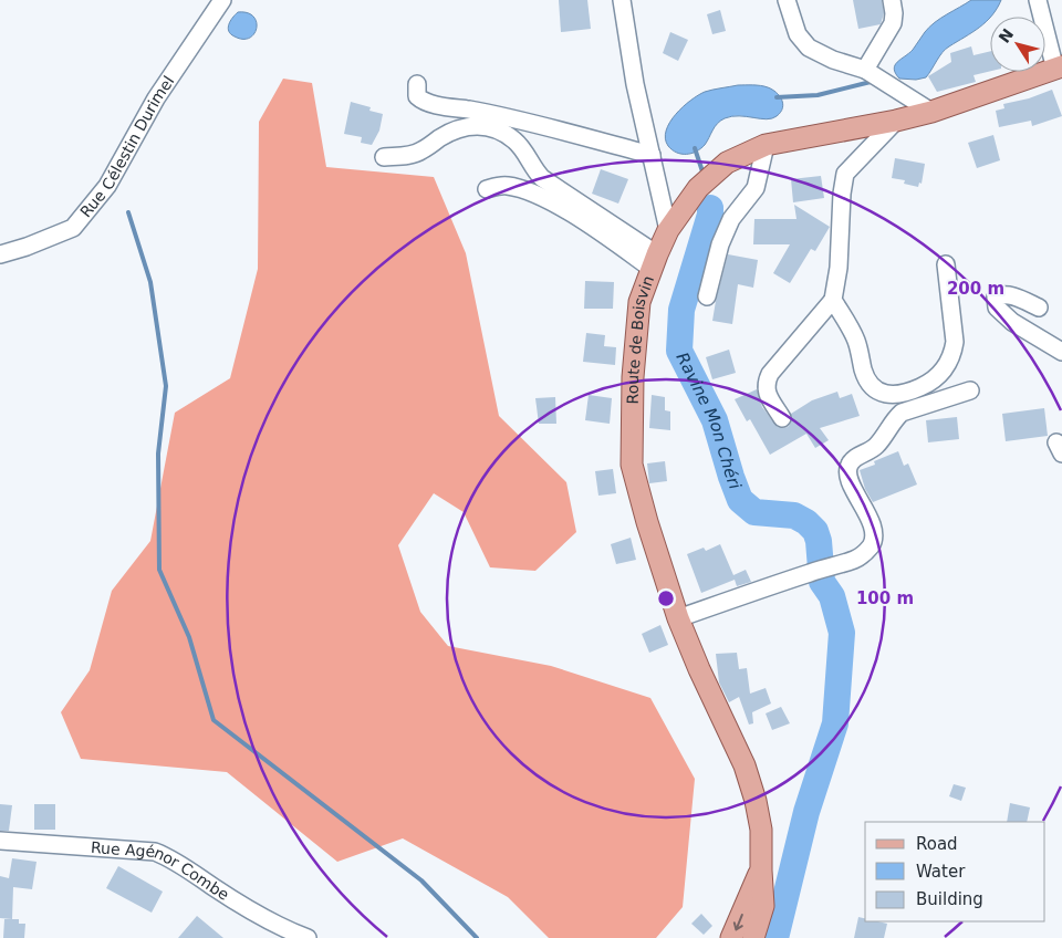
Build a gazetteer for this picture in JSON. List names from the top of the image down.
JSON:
{
  "streets": {
    "main road": ["Route de Boisvin"],
    "street": ["Rue Célestin Durimel", "Rue Agénor Combe"]
  },
  "water": ["Ravine Mon Chéri"],
  "legend": ["Road", "Water", "Building"],
  "north": "top left",
  "rings": ["200 m", "100 m"]
}
